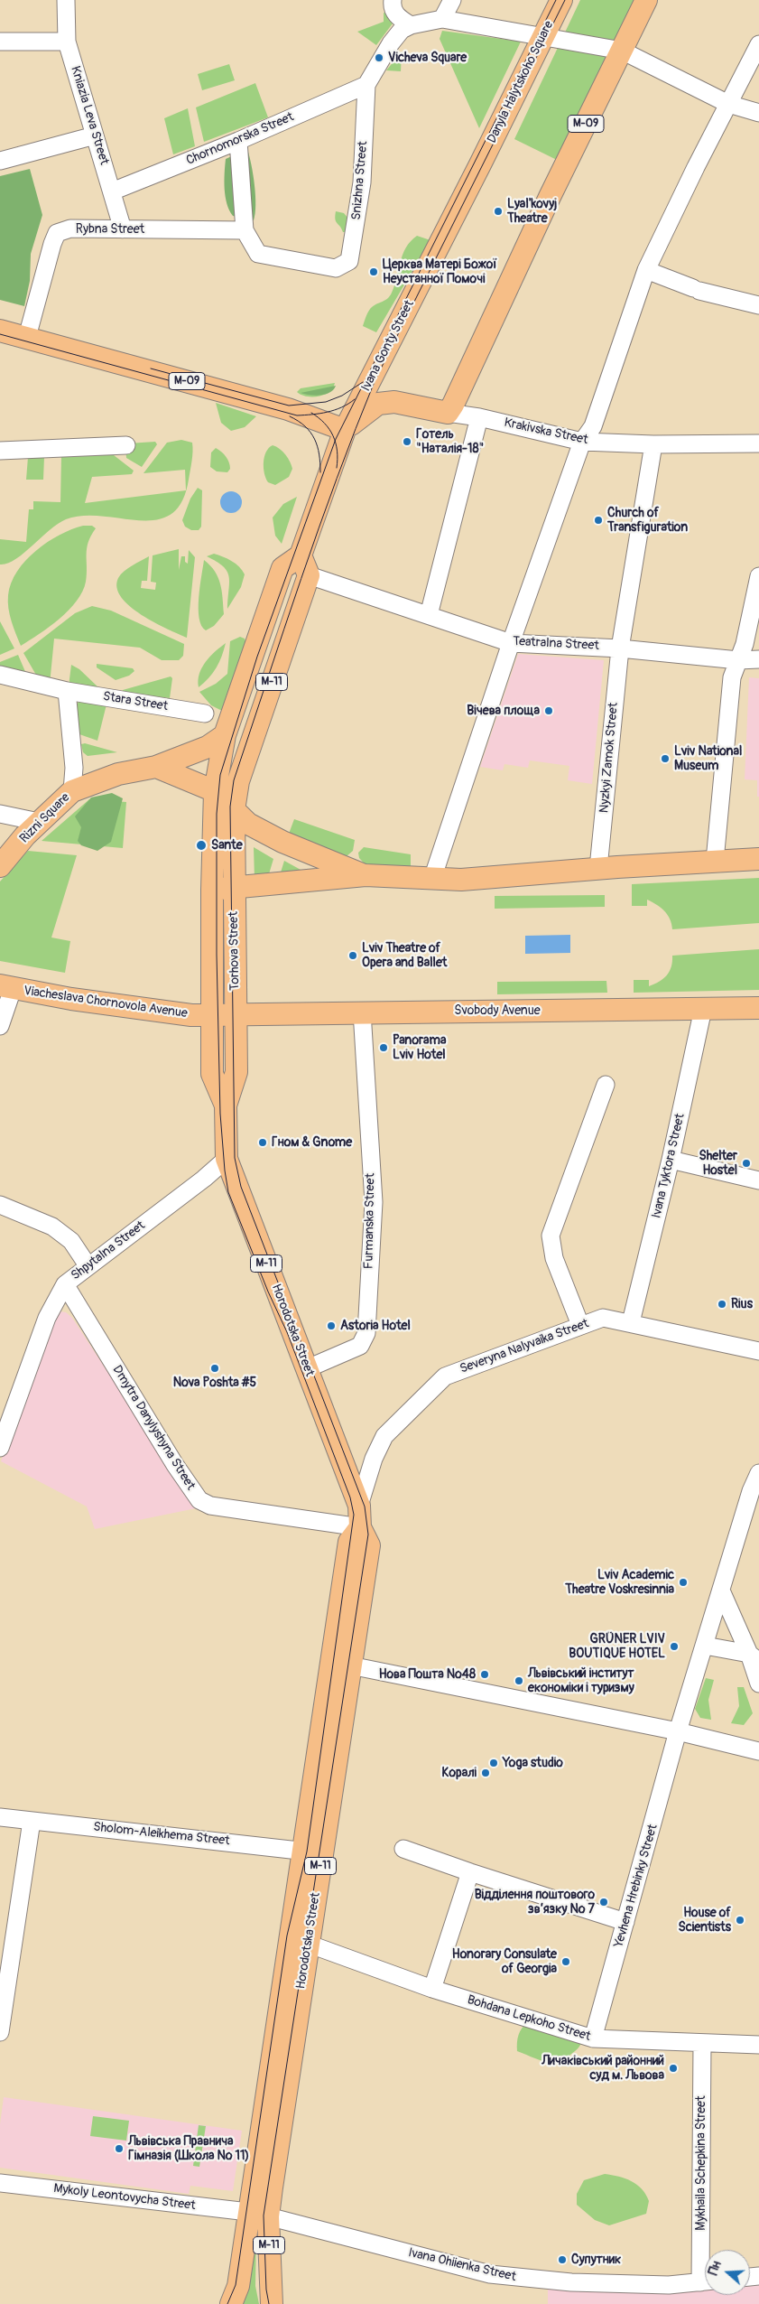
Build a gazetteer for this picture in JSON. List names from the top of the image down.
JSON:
{
  "streets": {
    "main road": [
      "Danyla Halytskoho Square",
      "М-09",
      "Ivana Gonty Street",
      "Krakivska Street",
      "М-11",
      "Rizni Square",
      "Torhova Street",
      "Viacheslava Chornovola Avenue",
      "Svobody Avenue",
      "Horodotska Street"
    ],
    "street": [
      "Kniazia Leva Street",
      "Chornomorska Street",
      "Snizhna Street",
      "Rybna Street",
      "Teatralna Street",
      "Stara Street",
      "Nyzkyi Zamok Street",
      "Ivana Tyktora Street",
      "Furmanska Street",
      "Shpytalna Street",
      "Severyna Nalyvaika Street",
      "Dmytra Danylyshyna Street",
      "Sholom-Aleikhema Street",
      "Yevhena Hrebinky Street",
      "Bohdana Lepkoho Street",
      "Mykhaila Schepkina Street",
      "Mykoly Leontovycha Street",
      "Ivana Ohiienka Street"
    ]
  },
  "crossings": [
    ["Danyla Halytskoho Square", "Ivana Gonty Street"],
    ["Kniazia Leva Street", "Chornomorska Street"],
    ["Kniazia Leva Street", "Rybna Street"],
    ["М-09", "Rybna Street"],
    ["М-09", "Ivana Gonty Street"],
    ["М-09", "Krakivska Street"],
    ["Chornomorska Street", "Snizhna Street"],
    ["Snizhna Street", "Rybna Street"],
    ["Ivana Gonty Street", "Krakivska Street"],
    ["Ivana Gonty Street", "М-11"],
    ["Krakivska Street", "Nyzkyi Zamok Street"],
    ["Teatralna Street", "М-11"],
    ["Teatralna Street", "Nyzkyi Zamok Street"],
    ["М-11", "Torhova Street"],
    ["М-11", "Horodotska Street"],
    ["М-11", "Mykoly Leontovycha Street"],
    ["М-11", "Ivana Ohiienka Street"],
    ["Torhova Street", "Viacheslava Chornovola Avenue"],
    ["Torhova Street", "Svobody Avenue"],
    ["Torhova Street", "Horodotska Street"],
    ["Viacheslava Chornovola Avenue", "Svobody Avenue"],
    ["Viacheslava Chornovola Avenue", "Horodotska Street"],
    ["Svobody Avenue", "Ivana Tyktora Street"],
    ["Svobody Avenue", "Furmanska Street"],
    ["Svobody Avenue", "Horodotska Street"],
    ["Ivana Tyktora Street", "Severyna Nalyvaika Street"],
    ["Furmanska Street", "Horodotska Street"],
    ["Shpytalna Street", "Horodotska Street"],
    ["Shpytalna Street", "Dmytra Danylyshyna Street"],
    ["Horodotska Street", "Severyna Nalyvaika Street"],
    ["Horodotska Street", "Dmytra Danylyshyna Street"],
    ["Horodotska Street", "Sholom-Aleikhema Street"],
    ["Horodotska Street", "Bohdana Lepkoho Street"],
    ["Horodotska Street", "Mykoly Leontovycha Street"],
    ["Horodotska Street", "Ivana Ohiienka Street"],
    ["Yevhena Hrebinky Street", "Bohdana Lepkoho Street"],
    ["Bohdana Lepkoho Street", "Mykhaila Schepkina Street"],
    ["Mykoly Leontovycha Street", "Ivana Ohiienka Street"]
  ],
  "places": [
    "Vicheva Square",
    "Lyal'kovyj Theatre",
    "Церква Матері Божої Неустанної Помочі",
    "Готель \"Наталія-18\"",
    "Church of Transfiguration",
    "Вічева площа",
    "Lviv National Museum",
    "Sante",
    "Lviv Theatre of Opera and Ballet",
    "Panorama Lviv Hotel",
    "Гном & Gnome",
    "Shelter Hostel",
    "Rius",
    "Astoria Hotel",
    "Nova Poshta #5",
    "Lviv Academic Theatre Voskresinnia",
    "GRÜNER LVIV BOUTIQUE HOTEL",
    "Нова Пошта №48",
    "Львівський інститут економіки і туризму",
    "Yoga studio",
    "Коралі",
    "Відділення поштового зв’язку № 7",
    "House of Scientists",
    "Honorary Consulate of Georgia",
    "Личаківський районний суд м. Львова",
    "Львівська Правнича Гімназія (Школа № 11)",
    "Супутник"
  ],
  "north": "left"
}
